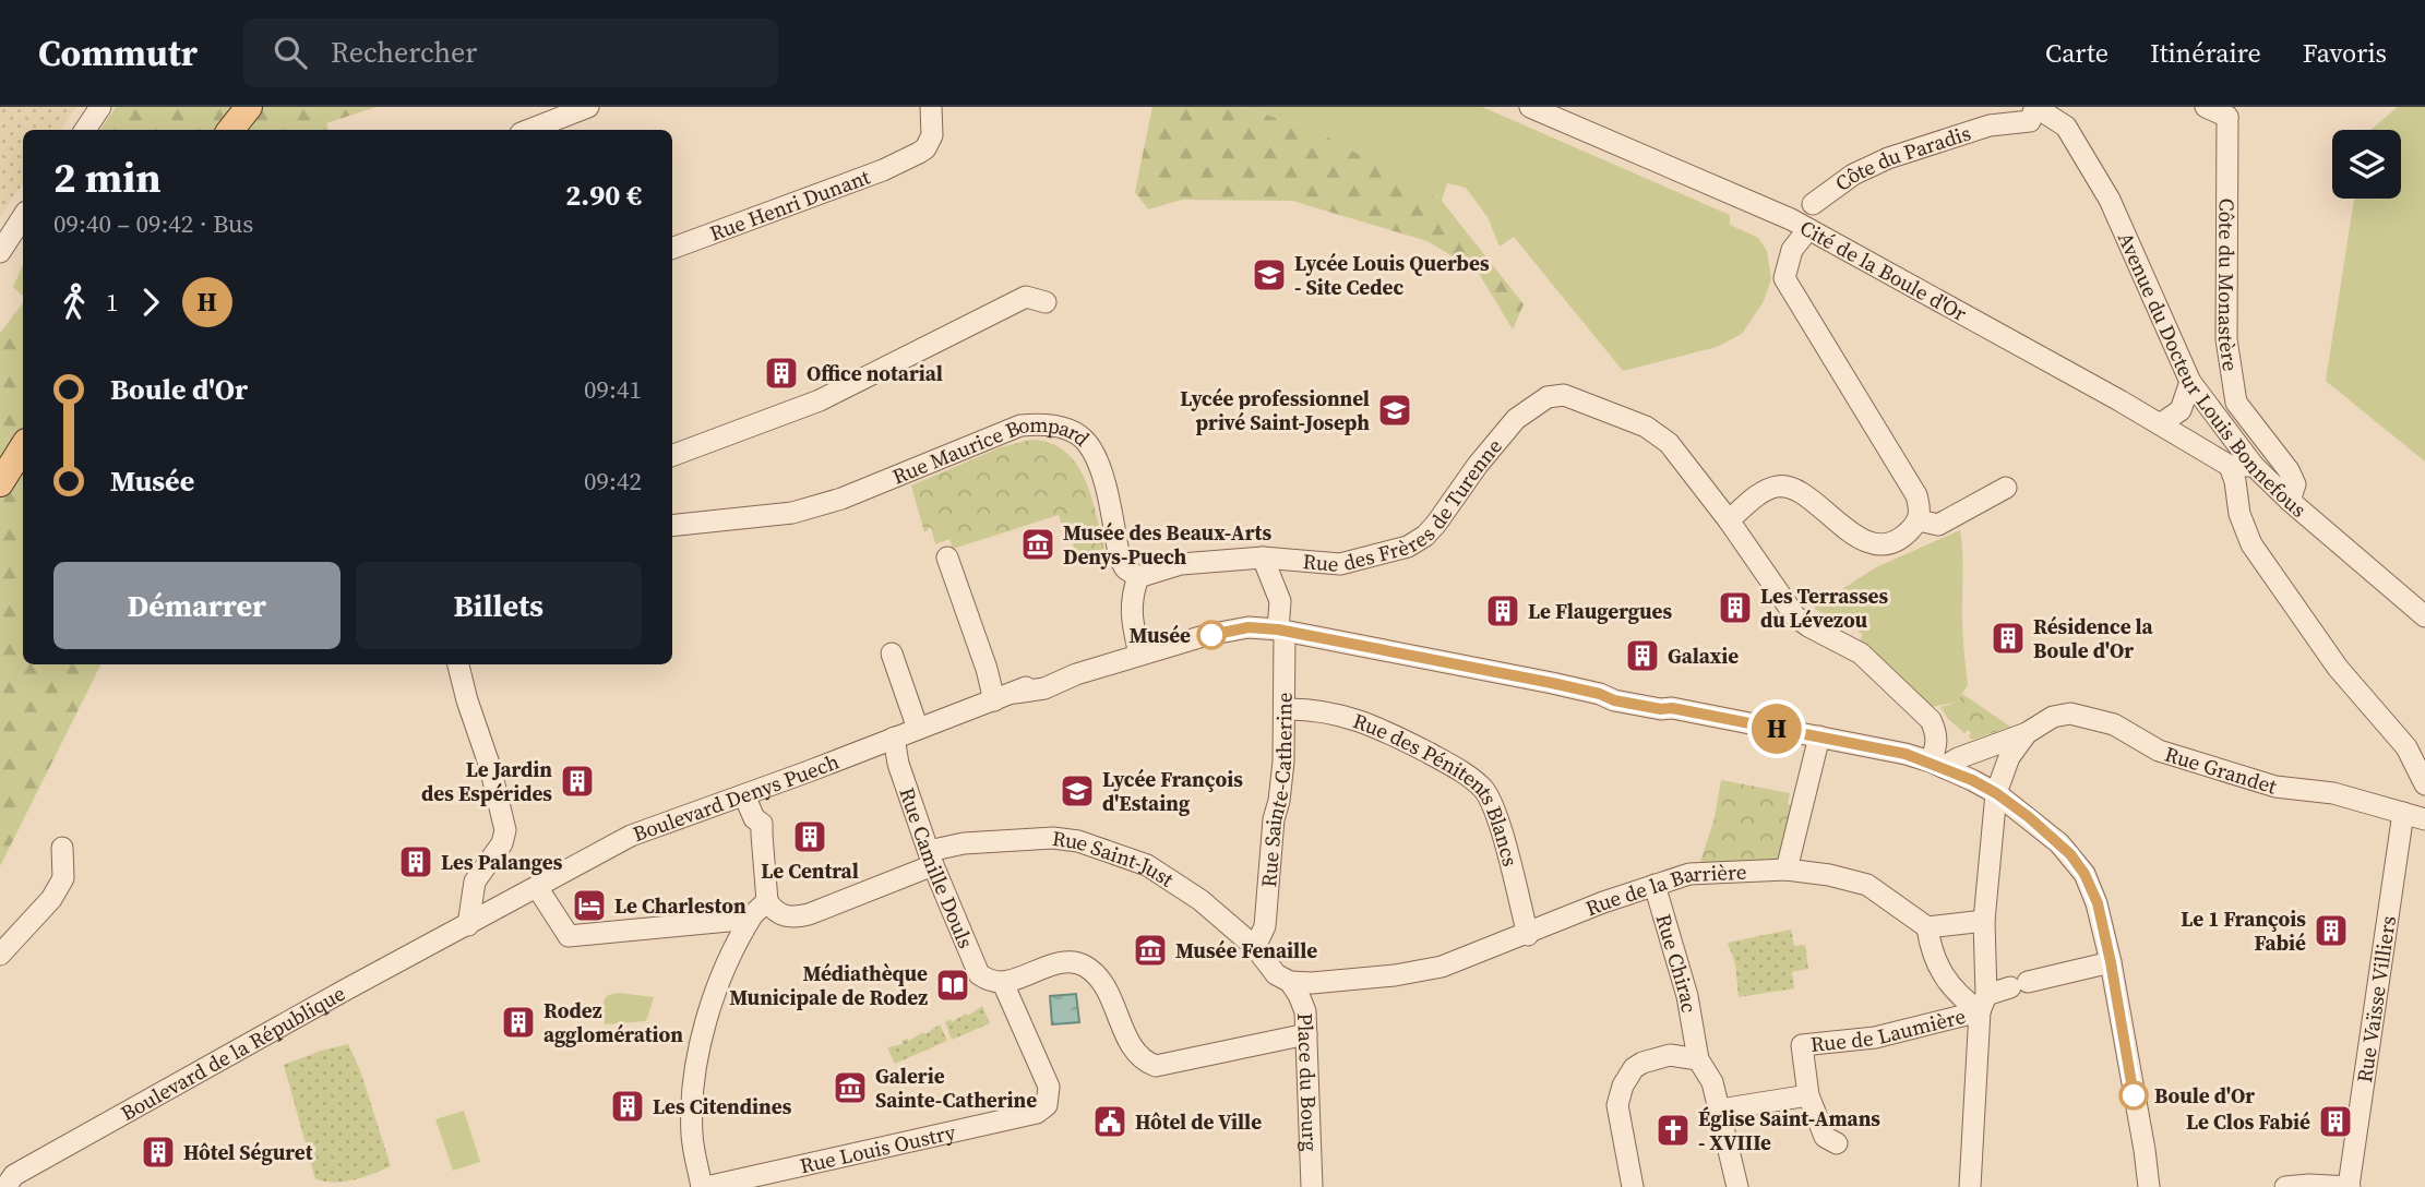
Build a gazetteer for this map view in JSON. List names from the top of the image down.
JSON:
{
  "streets": {
    "street": [
      "Côte du Paradis",
      "Rue Henri Dunant",
      "Cité de la Boule d'Or",
      "Côte du Monastère",
      "Avenue du Docteur Louis Bonnefous",
      "Rue Maurice Bompard",
      "Rue des Frères de Turenne",
      "Rue Grandet",
      "Rue Sainte-Catherine",
      "Rue des Pénitents Blancs",
      "Boulevard Denys Puech",
      "Rue Saint-Just",
      "Rue Camille Douls",
      "Rue de la Barrière",
      "Rue Chirac",
      "Rue Vaïsse Villiers",
      "Rue de Laumière",
      "Boulevard de la République",
      "Place du Bourg",
      "Rue Louis Oustry"
    ]
  },
  "crossings": [
    ["Côte du Paradis", "Avenue du Docteur Louis Bonnefous"],
    ["Cité de la Boule d'Or", "Avenue du Docteur Louis Bonnefous"],
    ["Côte du Monastère", "Avenue du Docteur Louis Bonnefous"],
    ["Rue Maurice Bompard", "Rue des Frères de Turenne"],
    ["Rue des Frères de Turenne", "Rue Sainte-Catherine"],
    ["Rue Grandet", "Boulevard Denys Puech"],
    ["Rue Grandet", "Rue Vaïsse Villiers"],
    ["Rue Grandet", "Rue de Laumière"],
    ["Rue Sainte-Catherine", "Rue des Pénitents Blancs"],
    ["Rue Sainte-Catherine", "Boulevard Denys Puech"],
    ["Rue Sainte-Catherine", "Rue Saint-Just"],
    ["Rue Sainte-Catherine", "Place du Bourg"],
    ["Rue des Pénitents Blancs", "Rue de la Barrière"],
    ["Boulevard Denys Puech", "Rue Camille Douls"],
    ["Boulevard Denys Puech", "Boulevard de la République"],
    ["Rue Saint-Just", "Rue Camille Douls"],
    ["Rue Saint-Just", "Place du Bourg"],
    ["Rue Camille Douls", "Rue Louis Oustry"],
    ["Rue de la Barrière", "Rue Chirac"],
    ["Rue de la Barrière", "Place du Bourg"]
  ],
  "places": {
    "school or university": ["Lycée Louis Querbes - Site Cedec", "Lycée professionnel privé Saint-Joseph", "Lycée François d'Estaing"],
    "building": [
      "Office notarial",
      "Les Terrasses du Lévezou",
      "Le Flaugergues",
      "Résidence la Boule d'Or",
      "Galaxie",
      "Le Jardin des Espérides",
      "Le Central",
      "Les Palanges",
      "Le 1 François Fabié",
      "Rodez agglomération",
      "Les Citendines",
      "Le Clos Fabié",
      "Hôtel Séguret"
    ],
    "museum": ["Musée des Beaux-Arts Denys-Puech", "Musée Fenaille", "Galerie Sainte-Catherine"],
    "other": ["Musée", "Boule d'Or"],
    "hotel": ["Le Charleston"],
    "library": ["Médiathèque Municipale de Rodez"],
    "public building": ["Hôtel de Ville"],
    "church": ["Église Saint-Amans - XVIIIe"]
  },
  "lines": ["bus line H"],
  "page": {
    "header": "Commutr",
    "search": "Rechercher",
    "nav": ["Carte", "Itinéraire", "Favoris"],
    "on_map": "H",
    "heading": ["2 min", "09:40 – 09:42 · Bus", "2.90 €"],
    "legs": ["1", "H"],
    "list": [
      {
        "name": "Boule d'Or",
        "value": "09:41"
      },
      {
        "name": "Musée",
        "value": "09:42"
      }
    ],
    "buttons": ["Démarrer", "Billets"]
  }
}
